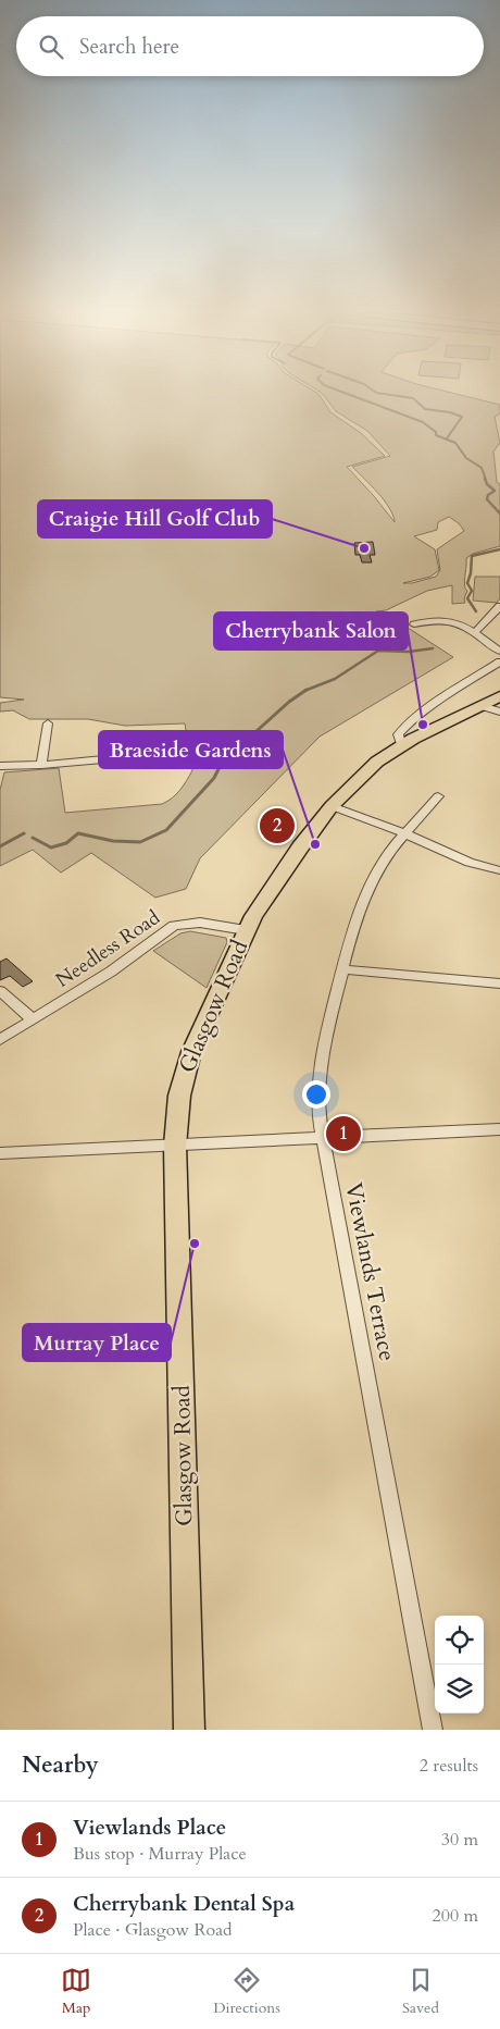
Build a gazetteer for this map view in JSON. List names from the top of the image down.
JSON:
{
  "streets": {
    "main road": ["Glasgow Road"],
    "street": ["Needless Road", "Viewlands Terrace"]
  },
  "crossings": [
    ["Needless Road", "Glasgow Road"]
  ],
  "places": [
    "Craigie Hill Golf Club",
    "Cherrybank Salon",
    "Braeside Gardens",
    "Murray Place"
  ],
  "page": {
    "search": "Search here",
    "pins": ["2", "1"],
    "heading": ["Nearby", "2 results"],
    "list": [
      {
        "mark": "1",
        "name": "Viewlands Place",
        "note": "Bus stop · Murray Place",
        "value": "30 m"
      },
      {
        "mark": "2",
        "name": "Cherrybank Dental Spa",
        "note": "Place · Glasgow Road",
        "value": "200 m"
      }
    ],
    "nav": ["Map", "Directions", "Saved"]
  }
}
